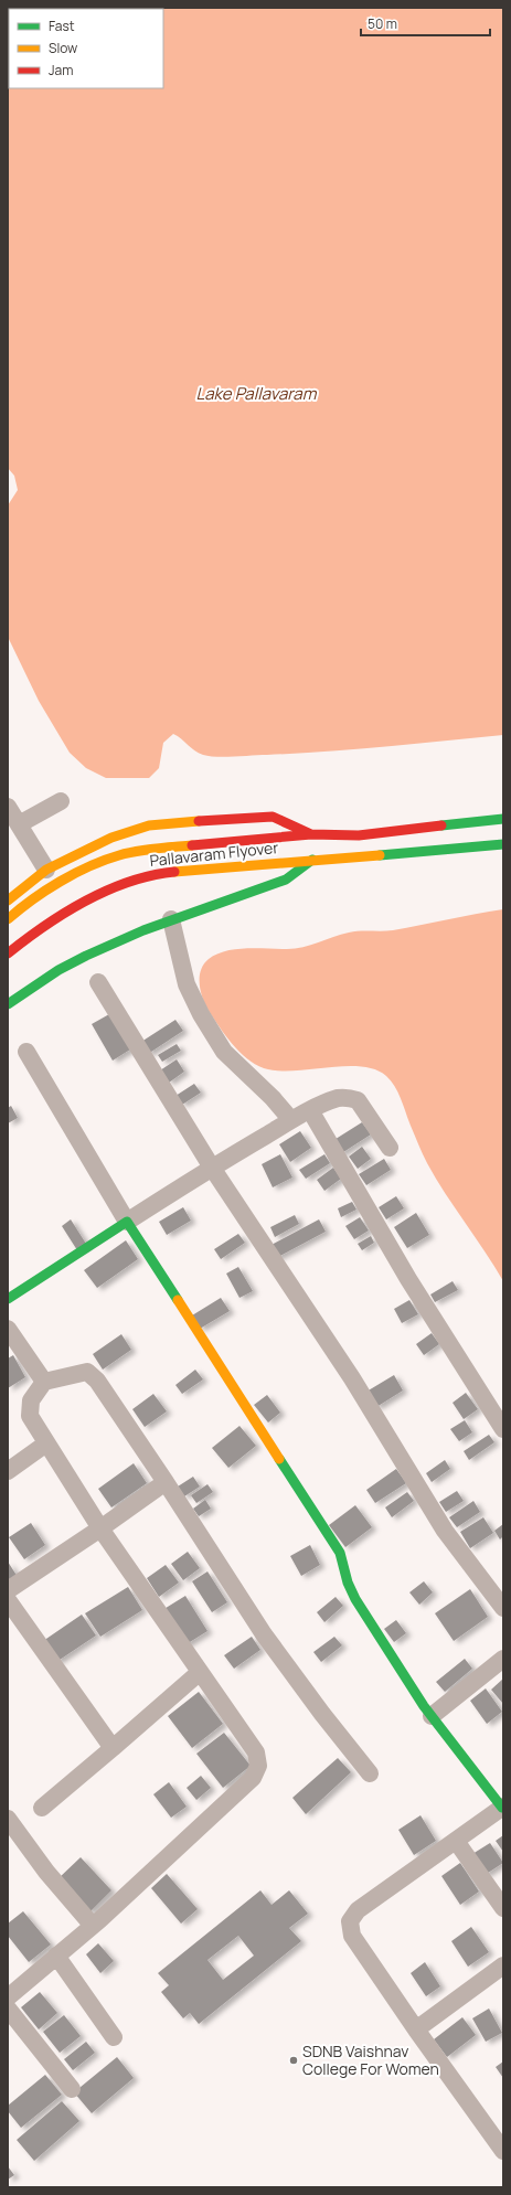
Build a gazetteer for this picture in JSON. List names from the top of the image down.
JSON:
{
  "streets": {
    "street": ["Pallavaram Flyover"]
  },
  "water": ["Lake Pallavaram"],
  "places": ["SDNB Vaishnav College For Women"],
  "legend": ["Fast", "Slow", "Jam"],
  "scale_bar": "50 m"
}
